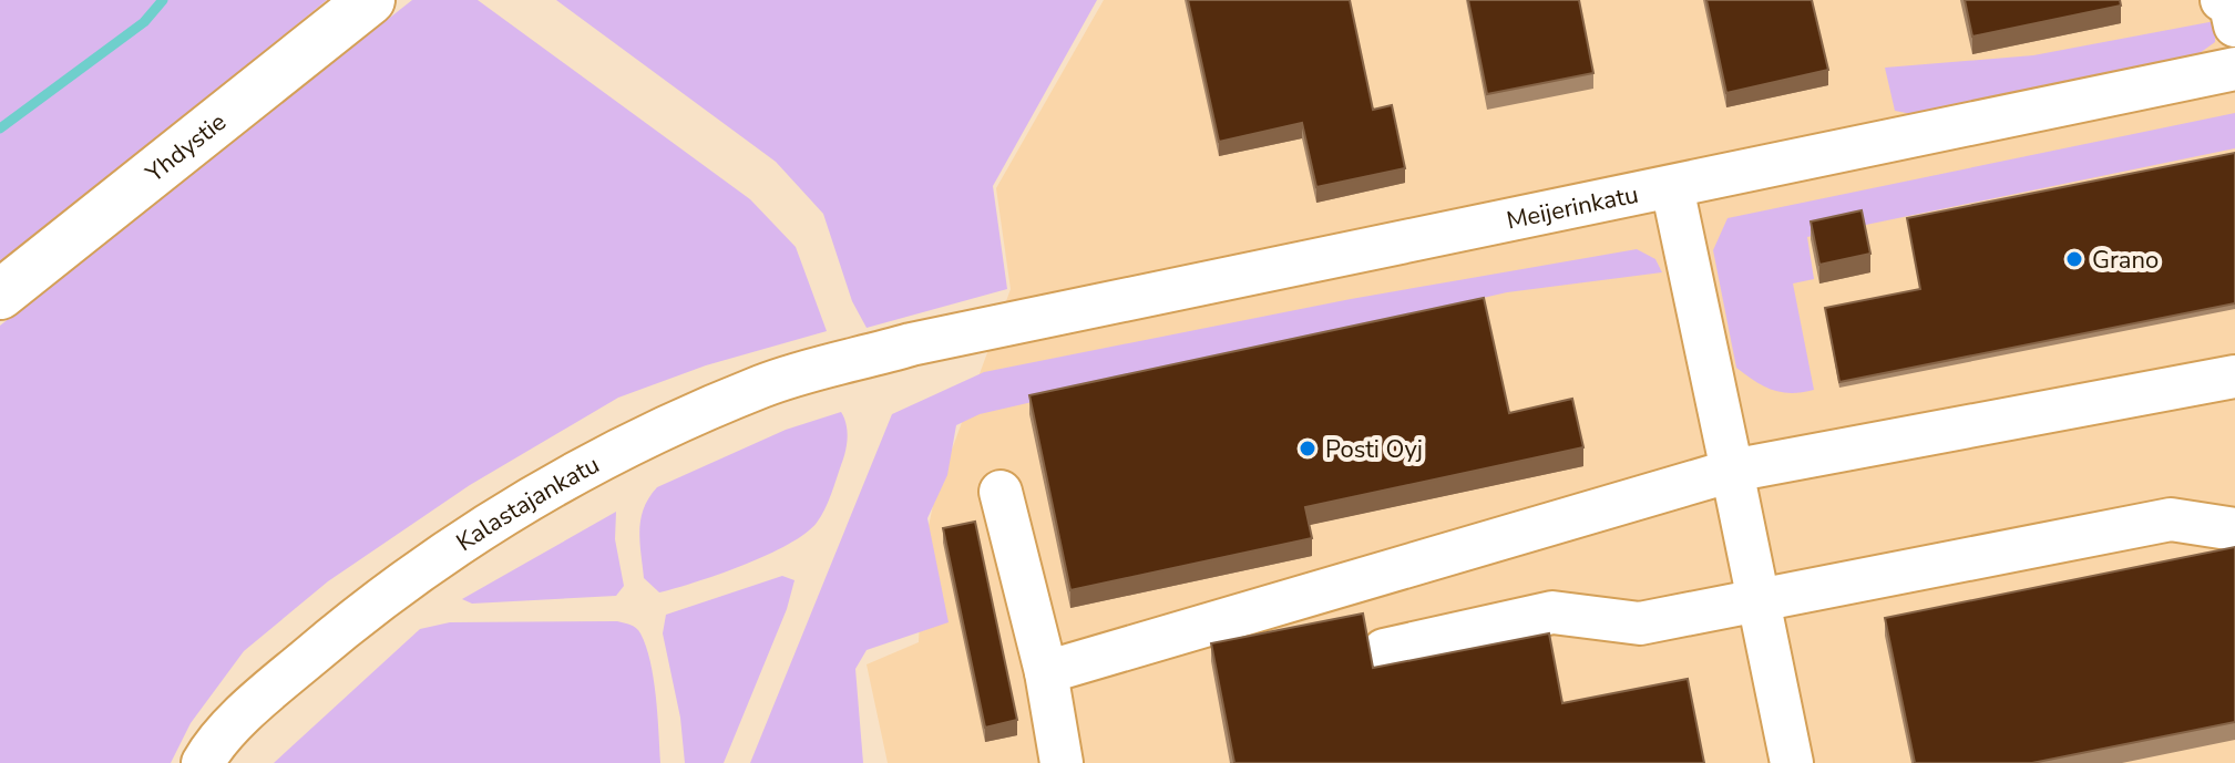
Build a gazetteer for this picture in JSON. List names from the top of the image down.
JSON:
{
  "streets": {
    "main road": ["Yhdystie"],
    "street": ["Meijerinkatu", "Kalastajankatu"]
  },
  "crossings": [
    ["Meijerinkatu", "Kalastajankatu"]
  ],
  "places": ["Grano", "Posti Oyj"]
}
